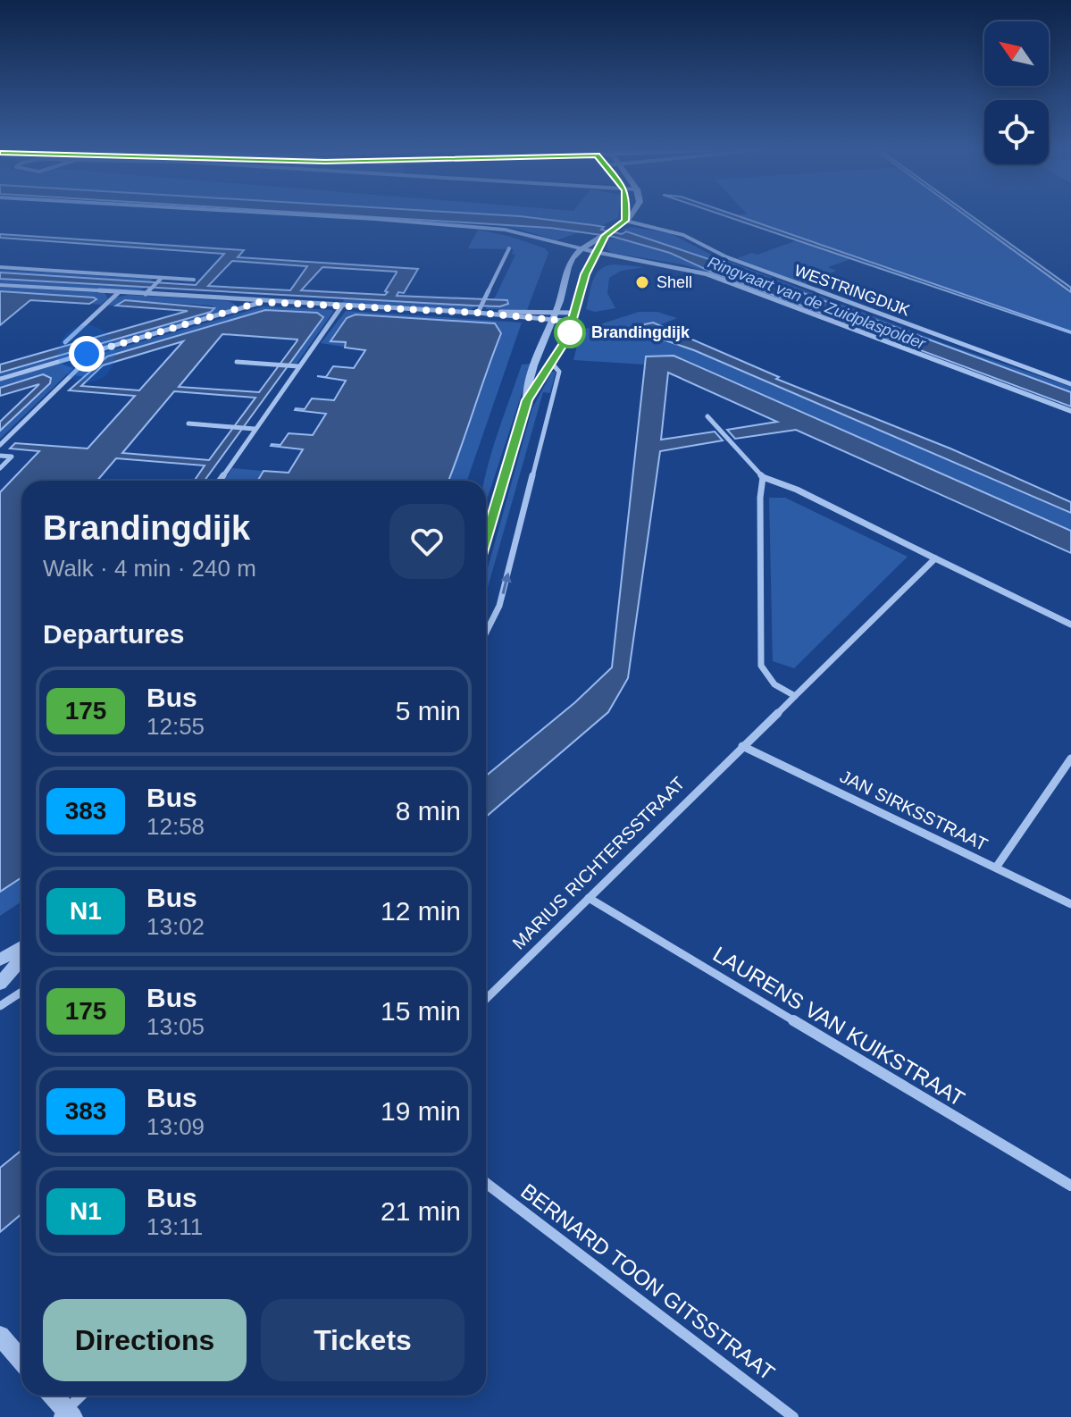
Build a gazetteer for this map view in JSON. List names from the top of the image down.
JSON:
{
  "streets": {
    "street": [
      "WESTRINGDIJK",
      "JAN SIRKSSTRAAT",
      "MARIUS RICHTERSSTRAAT",
      "LAURENS VAN KUIKSTRAAT",
      "BERNARD TOON GITSSTRAAT"
    ]
  },
  "crossings": [
    ["JAN SIRKSSTRAAT", "MARIUS RICHTERSSTRAAT"],
    ["MARIUS RICHTERSSTRAAT", "LAURENS VAN KUIKSTRAAT"]
  ],
  "water": ["Ringvaart van de Zuidplaspolder"],
  "places": ["Shell", "Brandingdijk"],
  "lines": ["bus line 175"],
  "north": "top left",
  "page": {
    "heading": [
      ["Brandingdijk", "Walk · 4 min · 240 m"],
      "Departures"
    ],
    "list": [
      {
        "mark": "175",
        "name": "Bus",
        "note": "12:55",
        "value": "5 min"
      },
      {
        "mark": "383",
        "name": "Bus",
        "note": "12:58",
        "value": "8 min"
      },
      {
        "mark": "N1",
        "name": "Bus",
        "note": "13:02",
        "value": "12 min"
      },
      {
        "mark": "175",
        "name": "Bus",
        "note": "13:05",
        "value": "15 min"
      },
      {
        "mark": "383",
        "name": "Bus",
        "note": "13:09",
        "value": "19 min"
      },
      {
        "mark": "N1",
        "name": "Bus",
        "note": "13:11",
        "value": "21 min"
      }
    ],
    "buttons": ["Directions", "Tickets"]
  }
}
